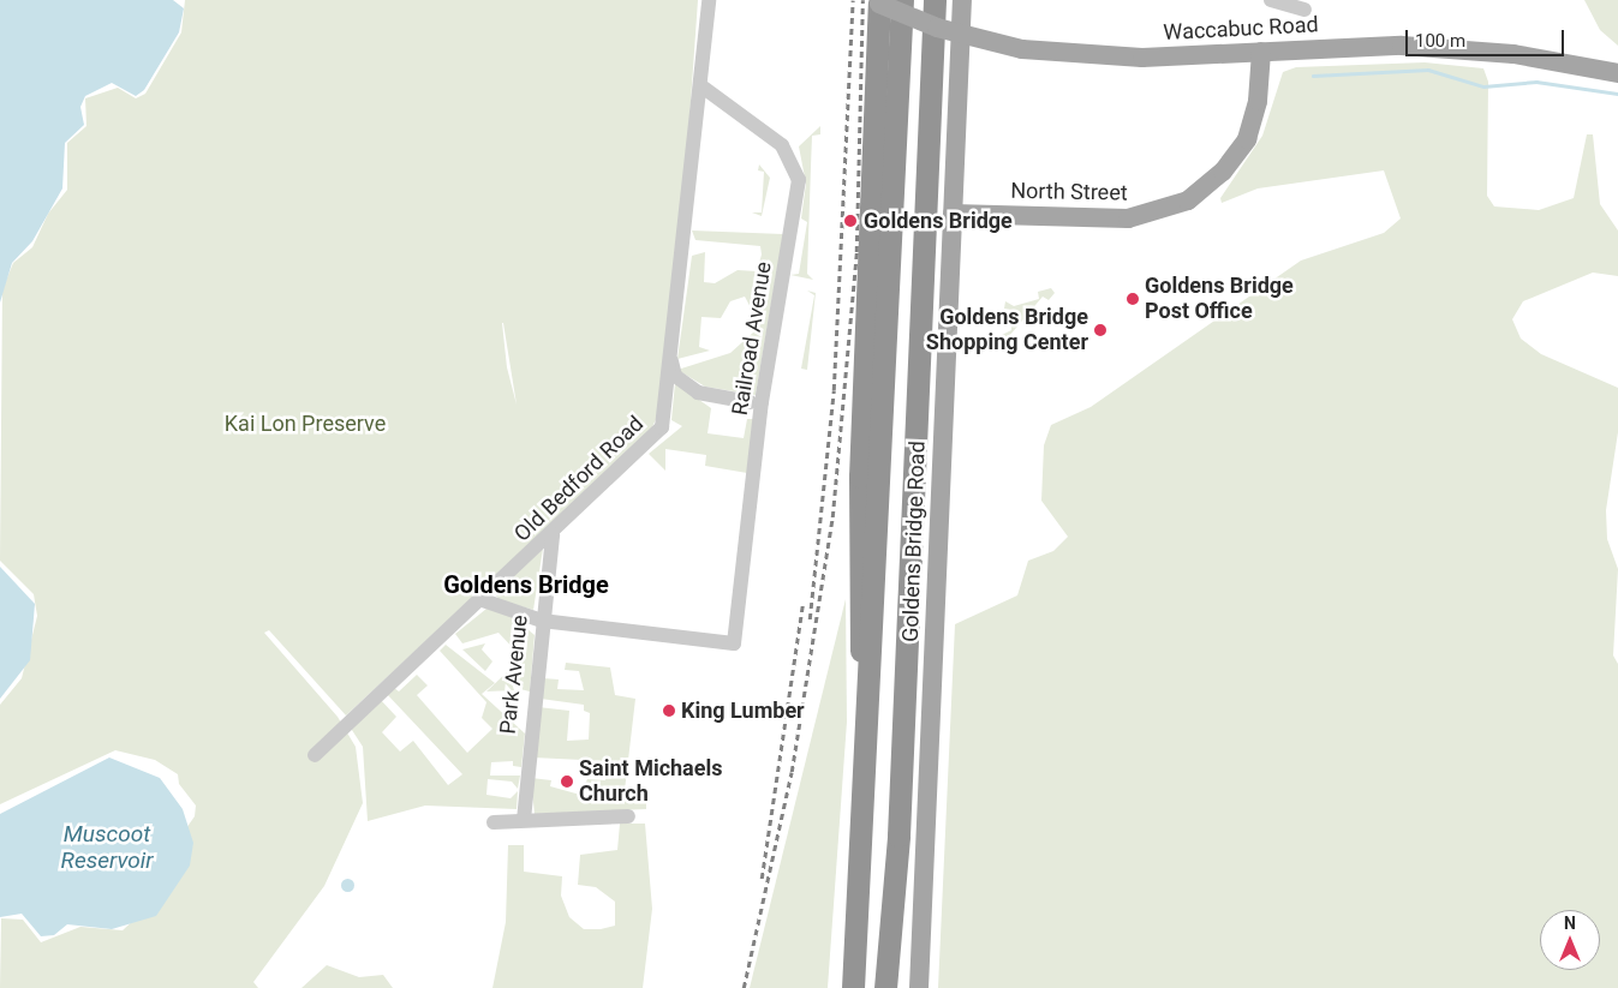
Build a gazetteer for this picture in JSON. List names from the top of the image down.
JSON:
{
  "streets": {
    "main road": ["Waccabuc Road", "North Street", "Goldens Bridge Road"],
    "street": ["Railroad Avenue", "Old Bedford Road", "Park Avenue"]
  },
  "crossings": [
    ["Waccabuc Road", "North Street"],
    ["North Street", "Goldens Bridge Road"],
    ["Railroad Avenue", "Old Bedford Road"],
    ["Railroad Avenue", "Park Avenue"],
    ["Old Bedford Road", "Park Avenue"]
  ],
  "districts": ["Goldens Bridge"],
  "water": ["Muscoot Reservoir"],
  "parks": ["Kai Lon Preserve"],
  "places": [
    "Goldens Bridge",
    "Goldens Bridge Post Office",
    "Goldens Bridge Shopping Center",
    "King Lumber",
    "Saint Michaels Church"
  ],
  "scale_bar": "100 m",
  "north": "top"
}
